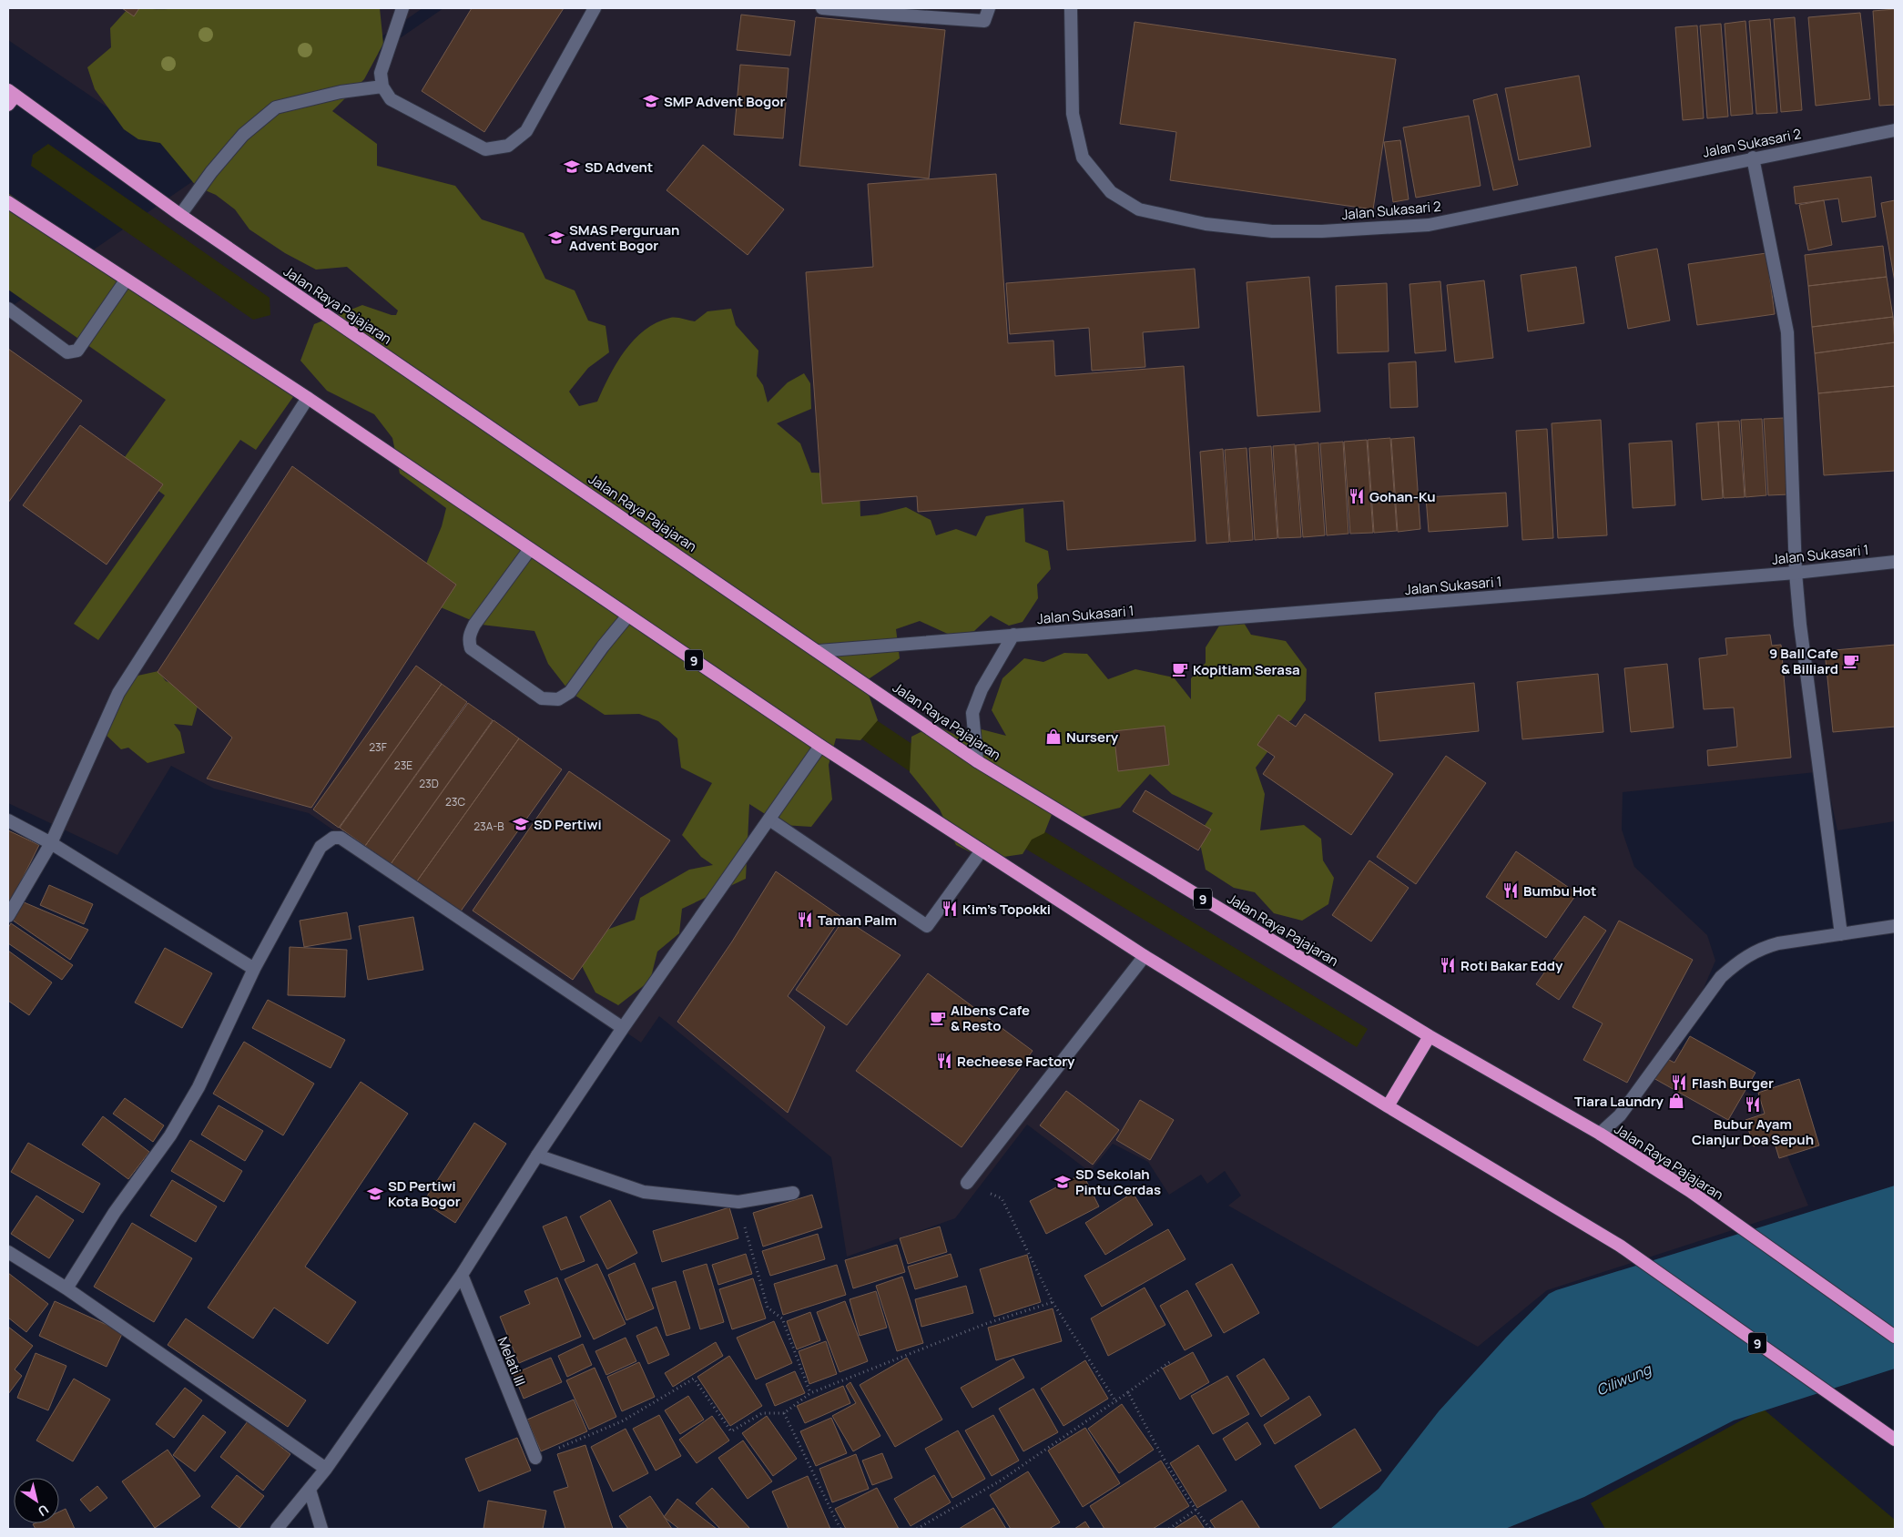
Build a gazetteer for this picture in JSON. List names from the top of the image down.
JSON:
{
  "streets": {
    "highway": ["Jalan Raya Pajajaran", "9"],
    "street": ["Jalan Sukasari 2", "Jalan Sukasari 1", "Melati III"]
  },
  "crossings": [
    ["Jalan Raya Pajajaran", "Jalan Sukasari 1"]
  ],
  "water": ["Ciliwung"],
  "places": {
    "school or university": [
      "SMP Advent Bogor",
      "SD Advent",
      "SMAS Perguruan Advent Bogor",
      "SD Pertiwi",
      "SD Sekolah Pintu Cerdas",
      "SD Pertiwi Kota Bogor"
    ],
    "restaurant": [
      "Gohan-Ku",
      "Bumbu Hot",
      "Kim's Topokki",
      "Taman Palm",
      "Roti Bakar Eddy",
      "Recheese Factory",
      "Flash Burger",
      "Bubur Ayam Cianjur Doa Sepuh"
    ],
    "cafe": ["9 Ball Cafe & Billiard", "Kopitiam Serasa", "Albens Cafe & Resto"],
    "shop": ["Nursery", "Tiara Laundry"]
  },
  "house_numbers": [
    "23F",
    "23E",
    "23D",
    "23C",
    "23A-B"
  ],
  "north": "bottom right"
}
